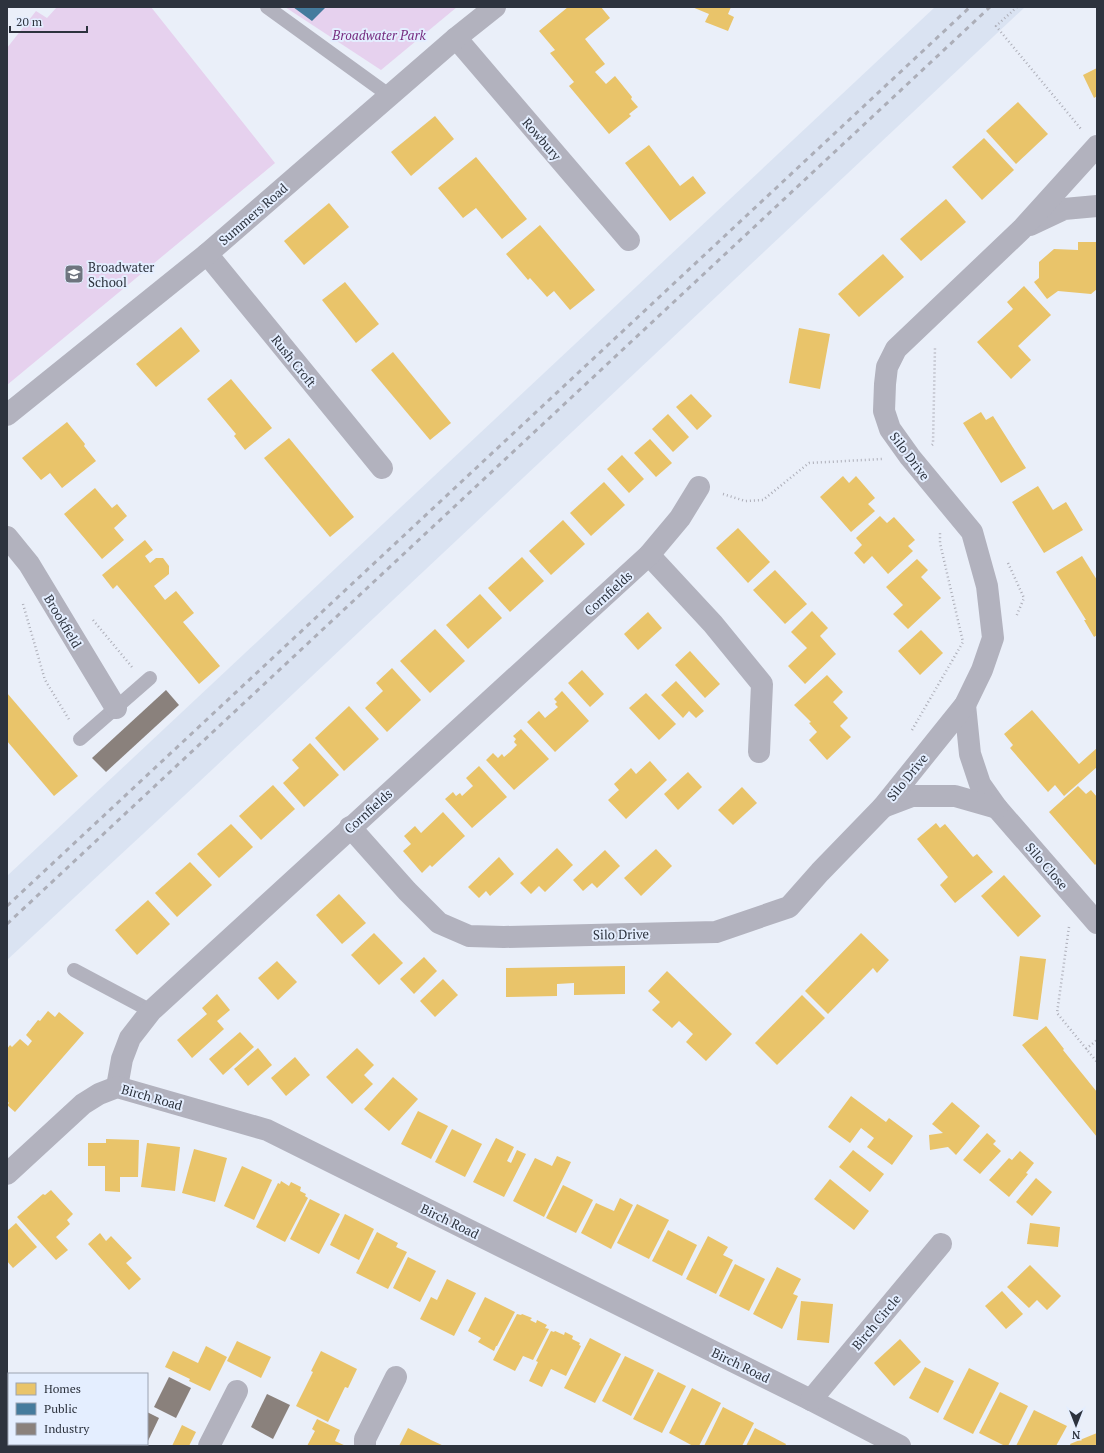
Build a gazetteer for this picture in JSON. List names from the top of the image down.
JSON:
{
  "streets": {
    "street": [
      "Rowbury",
      "Summers Road",
      "Rush Croft",
      "Silo Drive",
      "Cornfields",
      "Brookfield",
      "Silo Close",
      "Birch Road",
      "Birch Circle"
    ]
  },
  "crossings": [
    ["Rowbury", "Summers Road"],
    ["Summers Road", "Rush Croft"],
    ["Silo Drive", "Cornfields"],
    ["Silo Drive", "Silo Close"],
    ["Cornfields", "Birch Road"],
    ["Birch Road", "Birch Circle"]
  ],
  "parks": ["Broadwater Park"],
  "places": {
    "school or university": ["Broadwater School"]
  },
  "legend": ["Homes", "Public", "Industry"],
  "scale_bar": "20 m",
  "north": "bottom"
}
